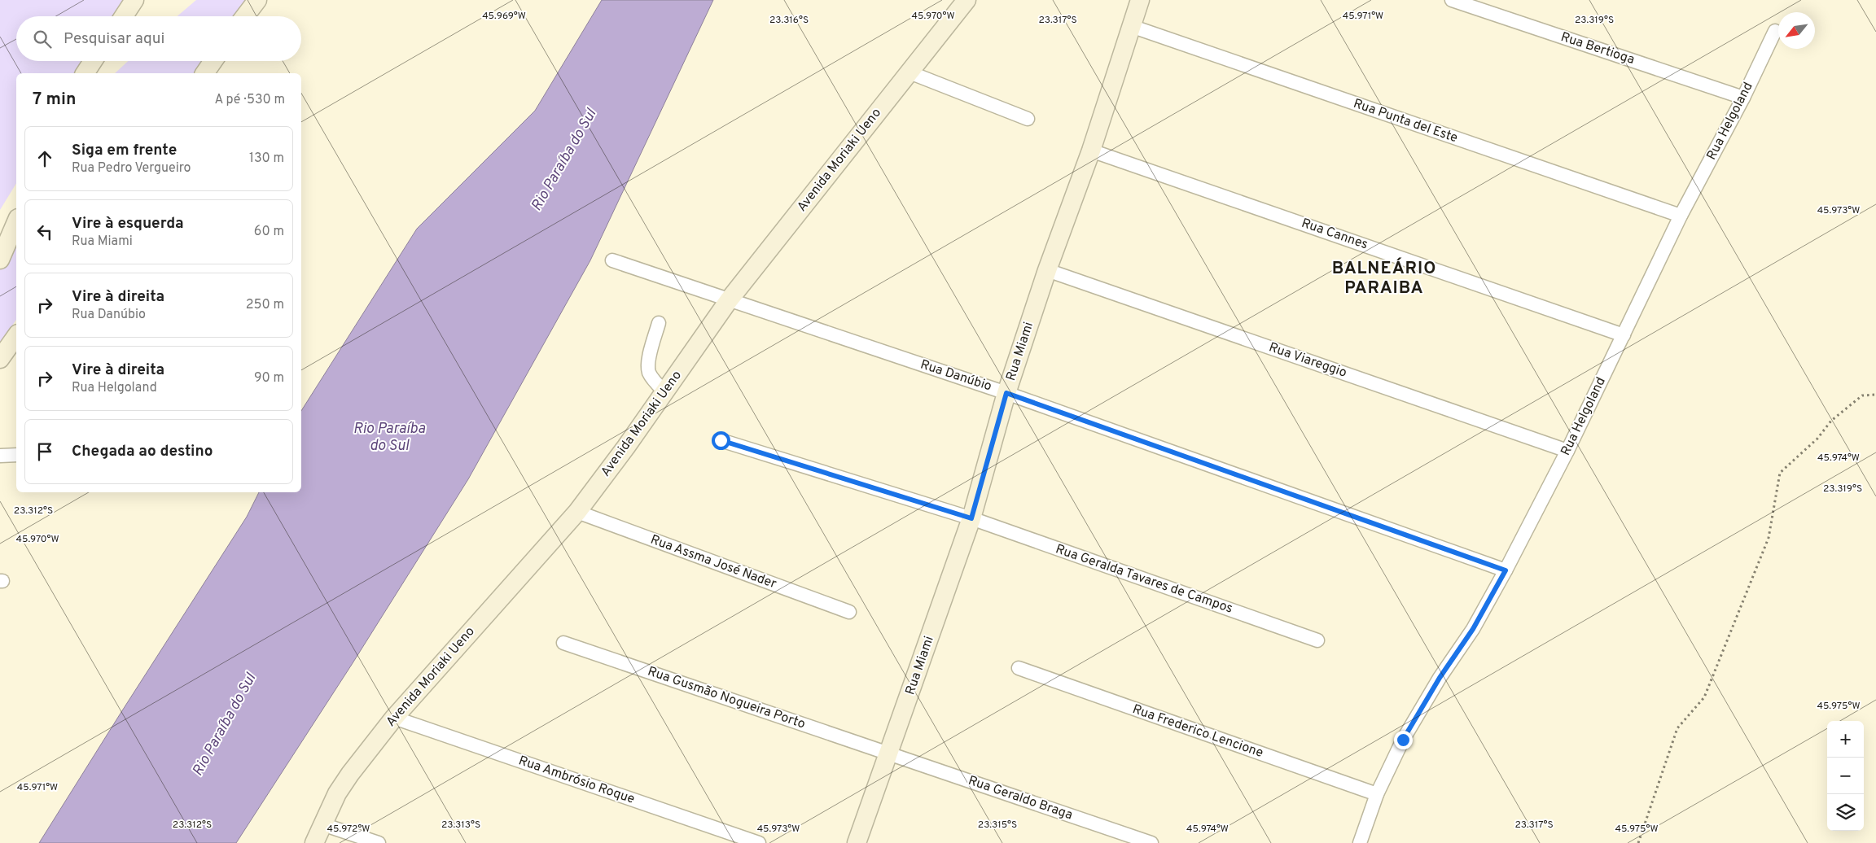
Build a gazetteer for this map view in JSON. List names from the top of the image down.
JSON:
{
  "streets": {
    "street": [
      "Rua Bertioga",
      "Rua Punta del Este",
      "Rua Helgoland",
      "Avenida Moriaki Ueno",
      "Rua Cannes",
      "Rua Miami",
      "Rua Viareggio",
      "Rua Danúbio",
      "Rua Assma José Nader",
      "Rua Geralda Tavares de Campos",
      "Rua Gusmão Nogueira Porto",
      "Rua Frederico Lencione",
      "Rua Ambrósio Roque",
      "Rua Geraldo Braga"
    ]
  },
  "crossings": [
    ["Rua Bertioga", "Rua Helgoland"],
    ["Rua Punta del Este", "Rua Helgoland"],
    ["Rua Punta del Este", "Rua Miami"],
    ["Rua Helgoland", "Rua Cannes"],
    ["Rua Helgoland", "Rua Viareggio"],
    ["Rua Helgoland", "Rua Danúbio"],
    ["Rua Helgoland", "Rua Frederico Lencione"],
    ["Avenida Moriaki Ueno", "Rua Danúbio"],
    ["Avenida Moriaki Ueno", "Rua Assma José Nader"],
    ["Avenida Moriaki Ueno", "Rua Ambrósio Roque"],
    ["Rua Cannes", "Rua Miami"],
    ["Rua Miami", "Rua Viareggio"],
    ["Rua Miami", "Rua Danúbio"],
    ["Rua Miami", "Rua Geralda Tavares de Campos"],
    ["Rua Miami", "Rua Gusmão Nogueira Porto"],
    ["Rua Miami", "Rua Geraldo Braga"],
    ["Rua Gusmão Nogueira Porto", "Rua Geraldo Braga"]
  ],
  "districts": ["BALNEÁRIO PARAIBA"],
  "water": ["Rio Paraíba do Sul"],
  "north": "bottom left",
  "page": {
    "search": "Pesquisar aqui",
    "heading": ["7 min", "A pé · 530 m"],
    "list": [
      ["Siga em frente", "Rua Pedro Vergueiro", "130 m"],
      ["Vire à esquerda", "Rua Miami", "60 m"],
      ["Vire à direita", "Rua Danúbio", "250 m"],
      ["Vire à direita", "Rua Helgoland", "90 m"],
      "Chegada ao destino"
    ],
    "map_buttons": ["+", "−"]
  },
  "coordinates": [
    "45.969°W",
    "45.971°W",
    "45.970°W",
    "23.316°S",
    "23.317°S",
    "23.319°S",
    "45.973°W",
    "45.974°W",
    "23.312°S",
    "45.975°W",
    "23.313°S",
    "23.315°S",
    "45.972°W"
  ]
}
